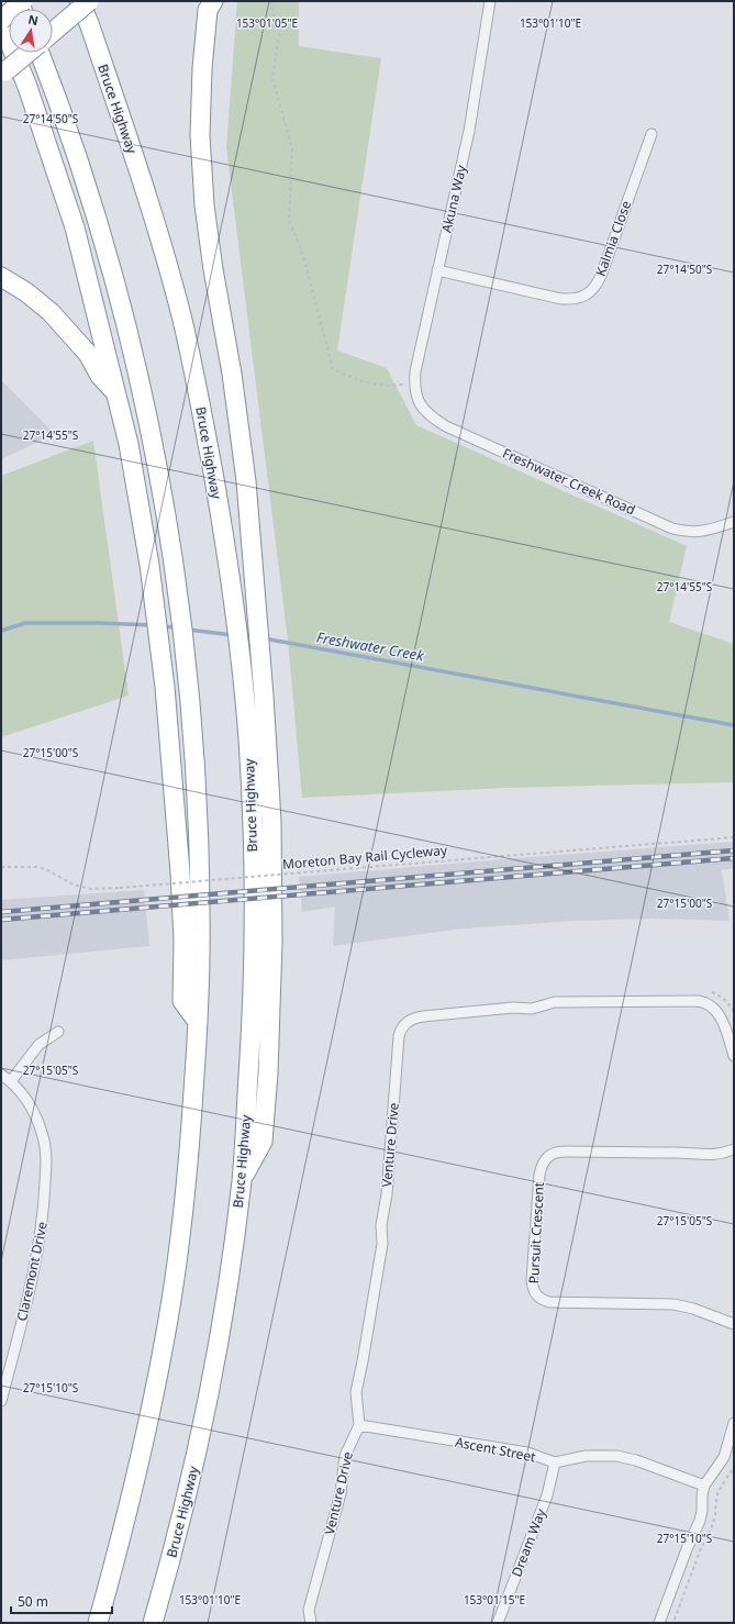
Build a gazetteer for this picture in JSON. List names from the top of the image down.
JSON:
{
  "streets": {
    "highway": ["Bruce Highway"],
    "street": [
      "Akuna Way",
      "Kalmia Close",
      "Freshwater Creek Road",
      "Venture Drive",
      "Pursuit Crescent",
      "Claremont Drive",
      "Ascent Street",
      "Dream Way"
    ],
    "path": ["Moreton Bay Rail Cycleway"]
  },
  "crossings": [
    ["Akuna Way", "Kalmia Close"],
    ["Akuna Way", "Freshwater Creek Road"],
    ["Venture Drive", "Ascent Street"],
    ["Ascent Street", "Dream Way"]
  ],
  "water": ["Freshwater Creek"],
  "scale_bar": "50 m",
  "north": "top",
  "coordinates": [
    "153°01'05\"E",
    "153°01'10\"E",
    "27°14'50\"S",
    "27°14'55\"S",
    "27°15'00\"S",
    "27°15'05\"S",
    "27°15'10\"S",
    "153°01'15\"E"
  ]
}
